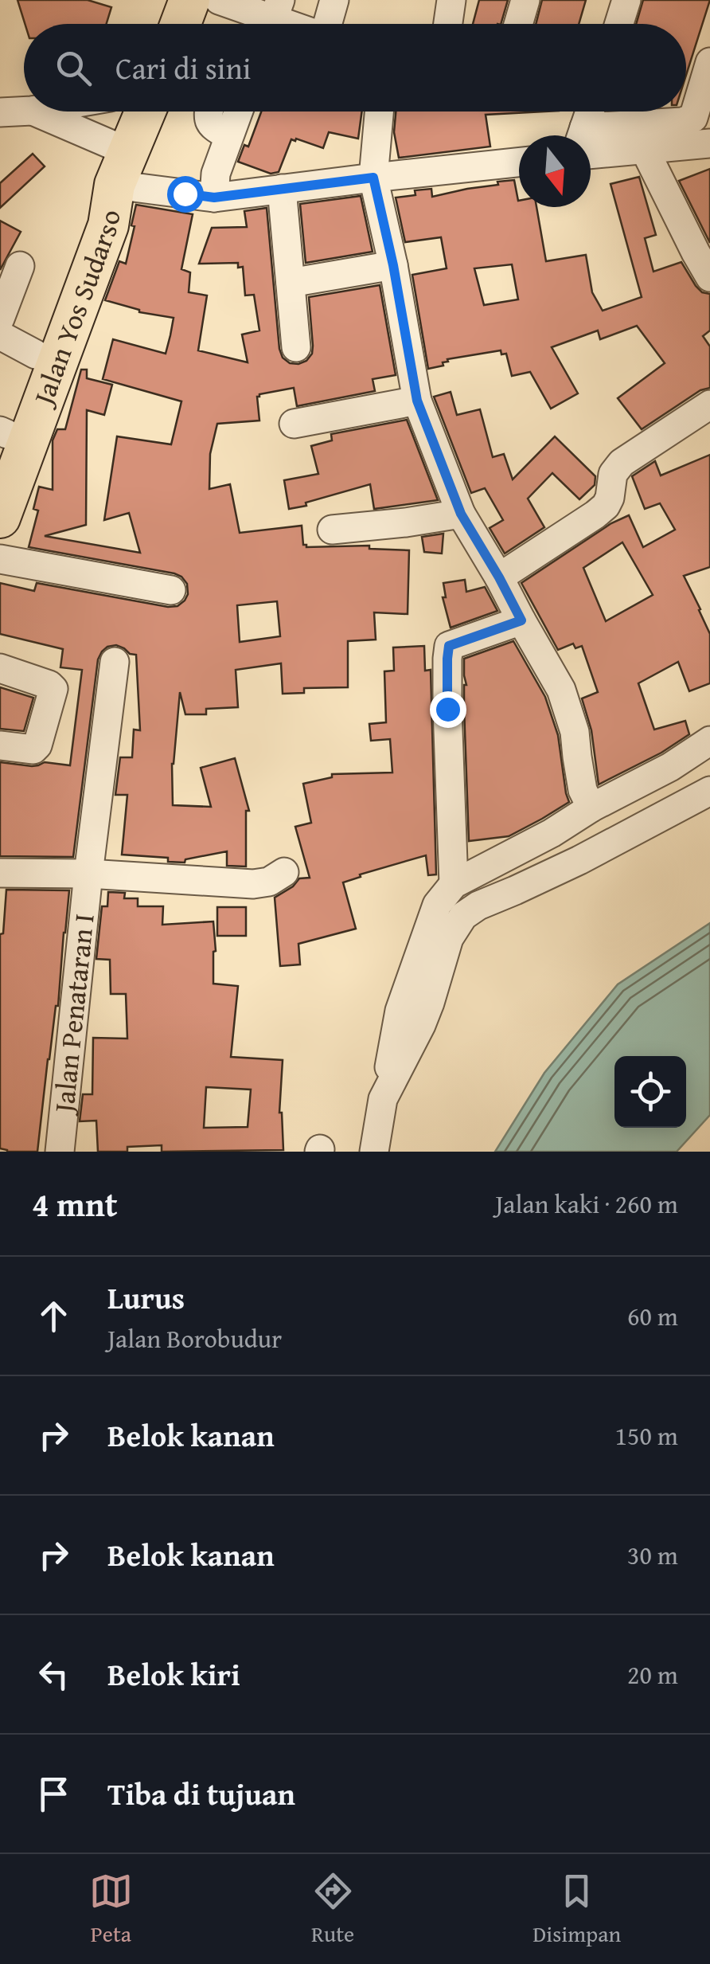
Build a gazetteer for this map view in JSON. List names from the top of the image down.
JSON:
{
  "streets": {
    "highway": ["Jalan Yos Sudarso"],
    "street": ["Jalan Penataran I"]
  },
  "north": "bottom",
  "page": {
    "search": "Cari di sini",
    "heading": ["4 mnt", "Jalan kaki · 260 m"],
    "list": [
      ["Lurus", "Jalan Borobudur", "60 m"],
      ["Belok kanan", "150 m"],
      ["Belok kanan", "30 m"],
      ["Belok kiri", "20 m"],
      "Tiba di tujuan"
    ],
    "nav": ["Peta", "Rute", "Disimpan"]
  }
}
